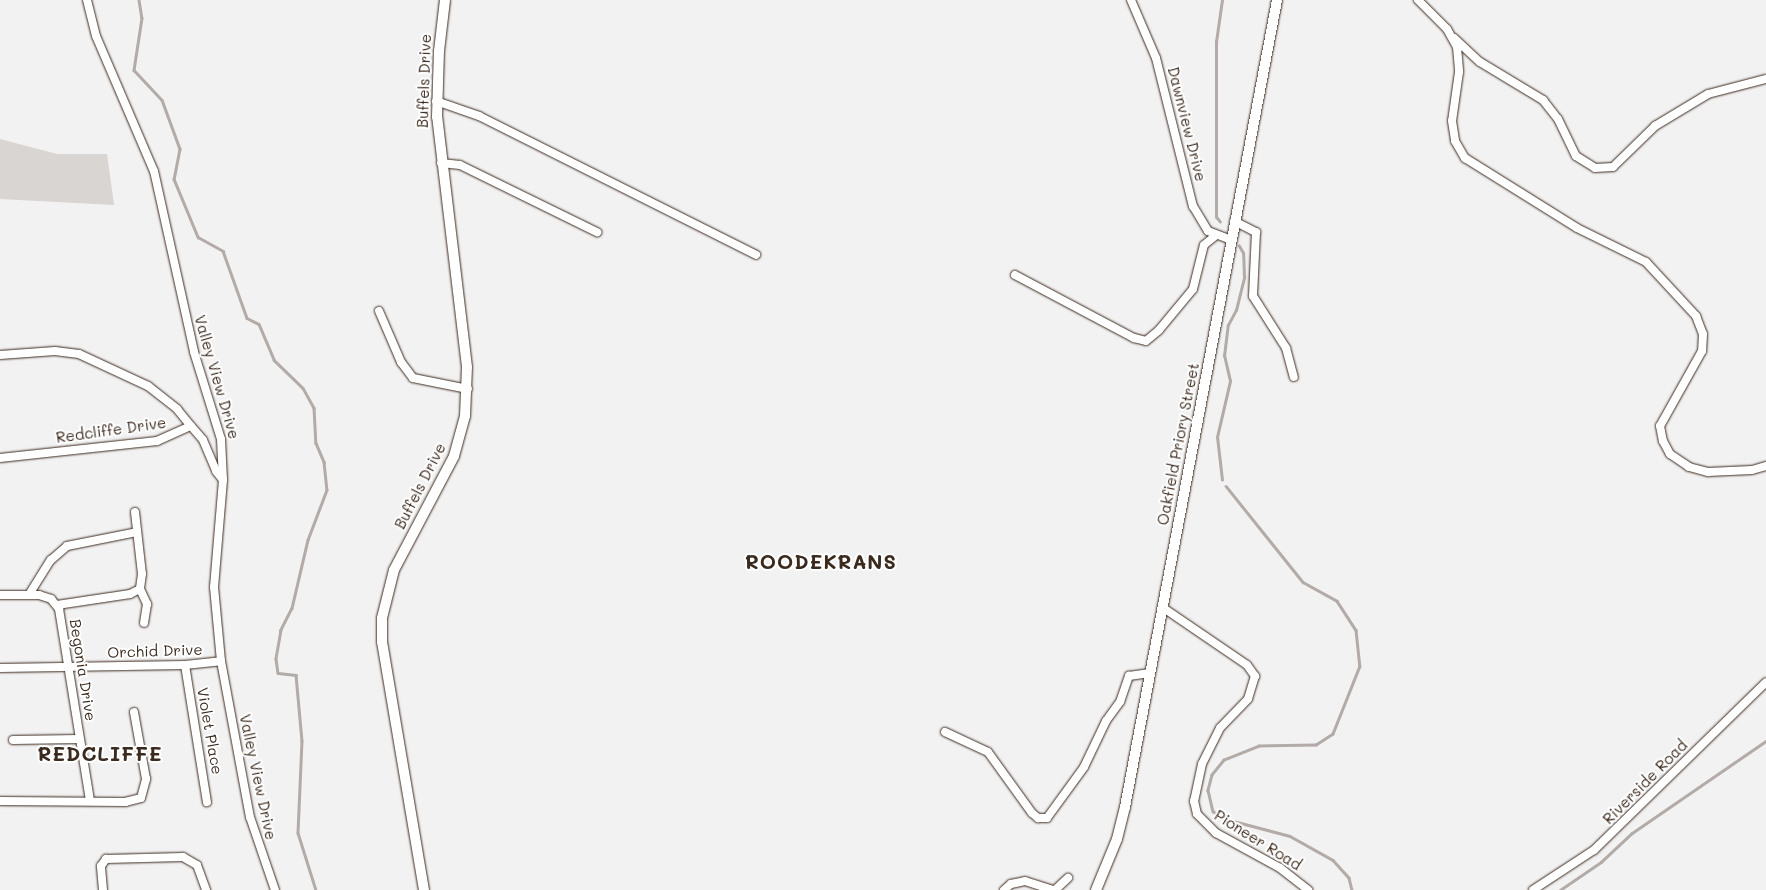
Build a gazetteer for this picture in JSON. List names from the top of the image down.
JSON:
{
  "streets": {
    "street": [
      "Buffels Drive",
      "Dawnview Drive",
      "Valley View Drive",
      "Redcliffe Drive",
      "Oakfield Priory Street",
      "Orchid Drive",
      "Begonia Drive",
      "Violet Place",
      "Riverside Road",
      "Pioneer Road"
    ]
  },
  "crossings": [
    ["Valley View Drive", "Orchid Drive"],
    ["Oakfield Priory Street", "Pioneer Road"],
    ["Orchid Drive", "Begonia Drive"],
    ["Orchid Drive", "Violet Place"]
  ],
  "districts": ["ROODEKRANS", "REDCLIFFE"]
}
